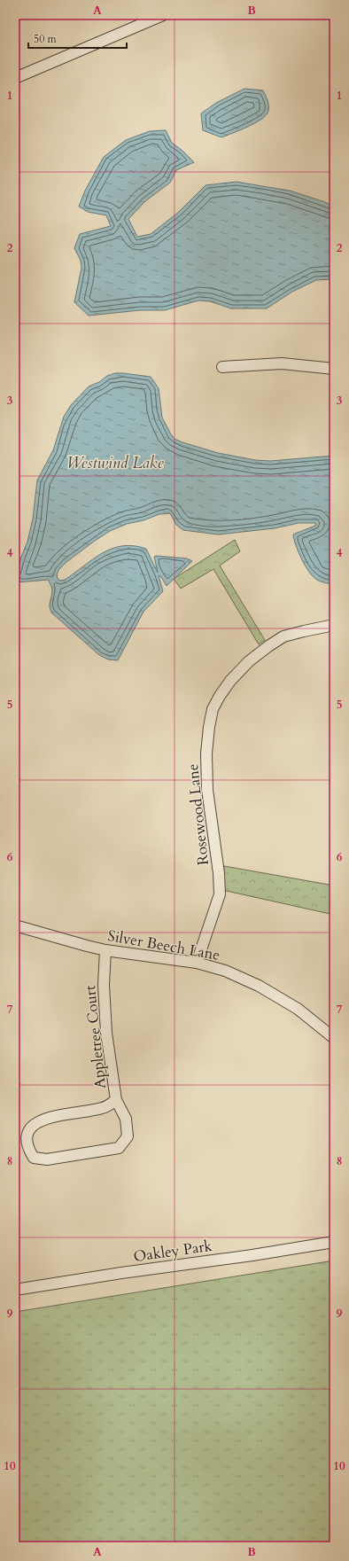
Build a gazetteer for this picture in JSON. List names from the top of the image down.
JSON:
{
  "streets": {
    "street": [
      "Rosewood Lane",
      "Silver Beech Lane",
      "Appletree Court",
      "Oakley Park"
    ]
  },
  "crossings": [
    ["Rosewood Lane", "Silver Beech Lane"],
    ["Silver Beech Lane", "Appletree Court"]
  ],
  "water": ["Westwind Lake"],
  "scale_bar": "50 m",
  "grid": {
    "columns": ["A", "B"],
    "rows": [
      "1",
      "2",
      "3",
      "4",
      "5",
      "6",
      "7",
      "8",
      "9",
      "10"
    ]
  }
}
